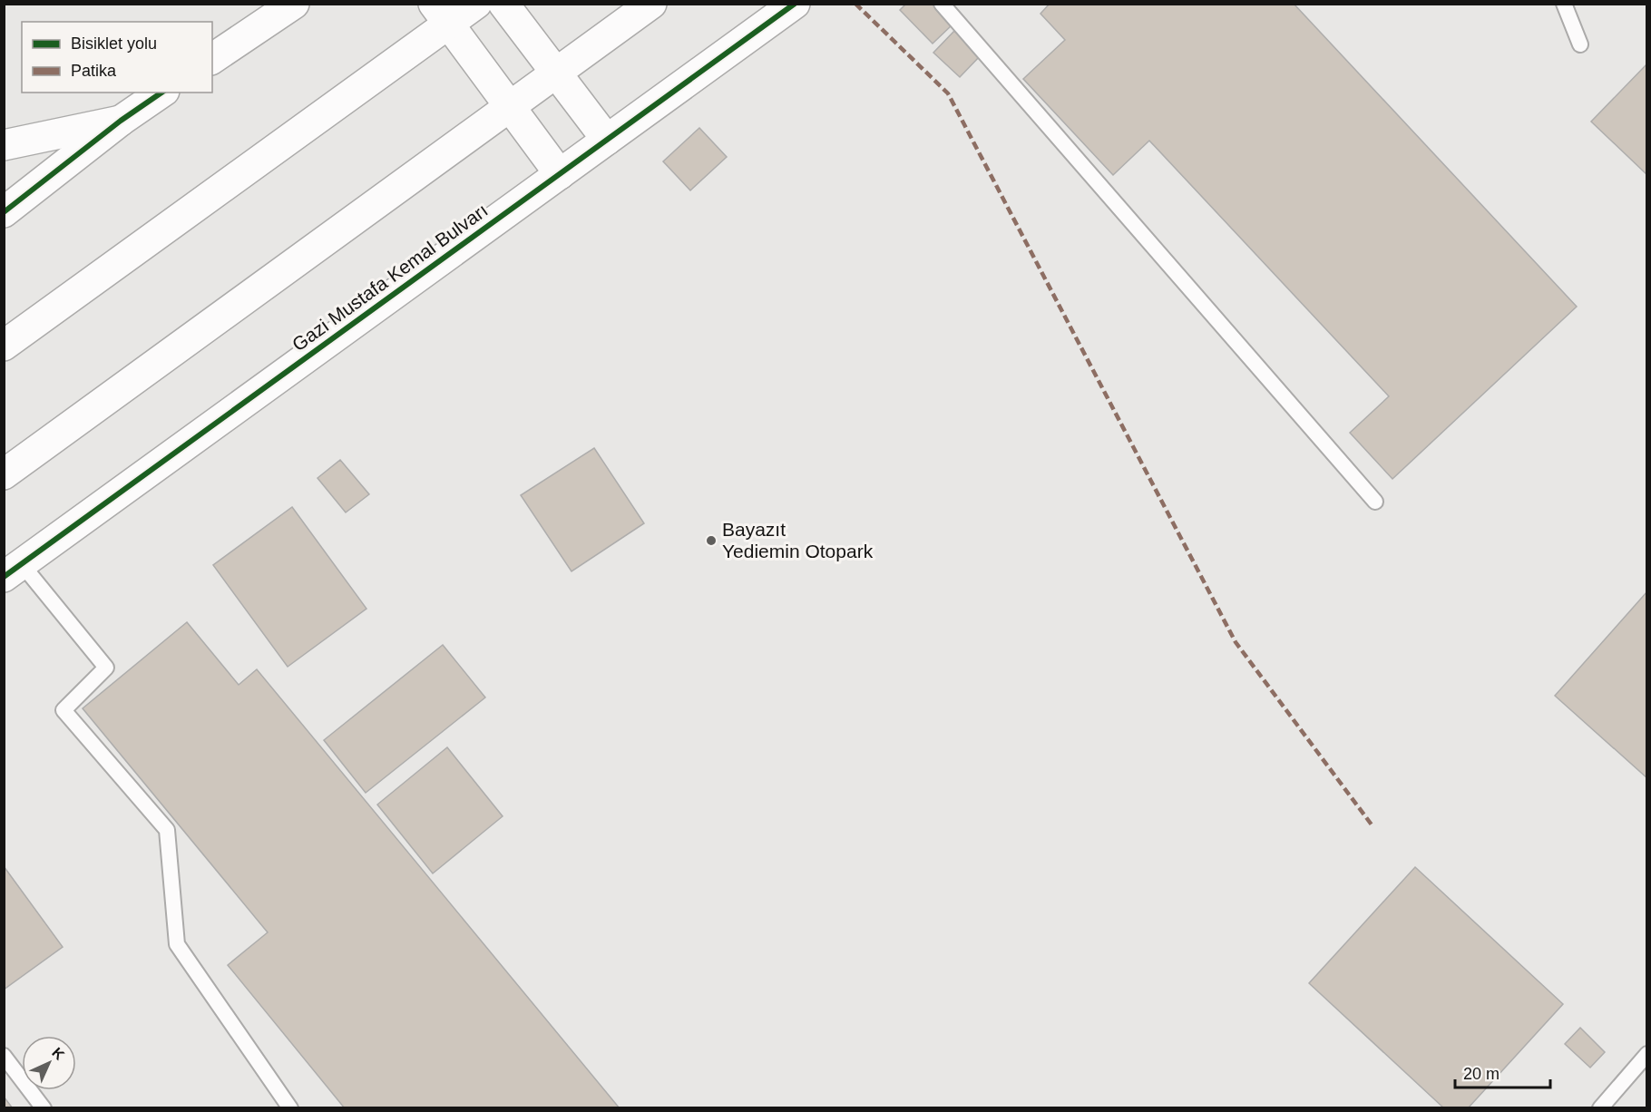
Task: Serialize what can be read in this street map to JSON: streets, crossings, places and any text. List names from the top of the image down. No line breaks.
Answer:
{"streets":{"main road":["Gazi Mustafa Kemal Bulvarı"]},"places":["Bayazıt Yediemin Otopark"],"legend":["Bisiklet yolu","Patika"],"scale_bar":"20 m","north":"top right"}
